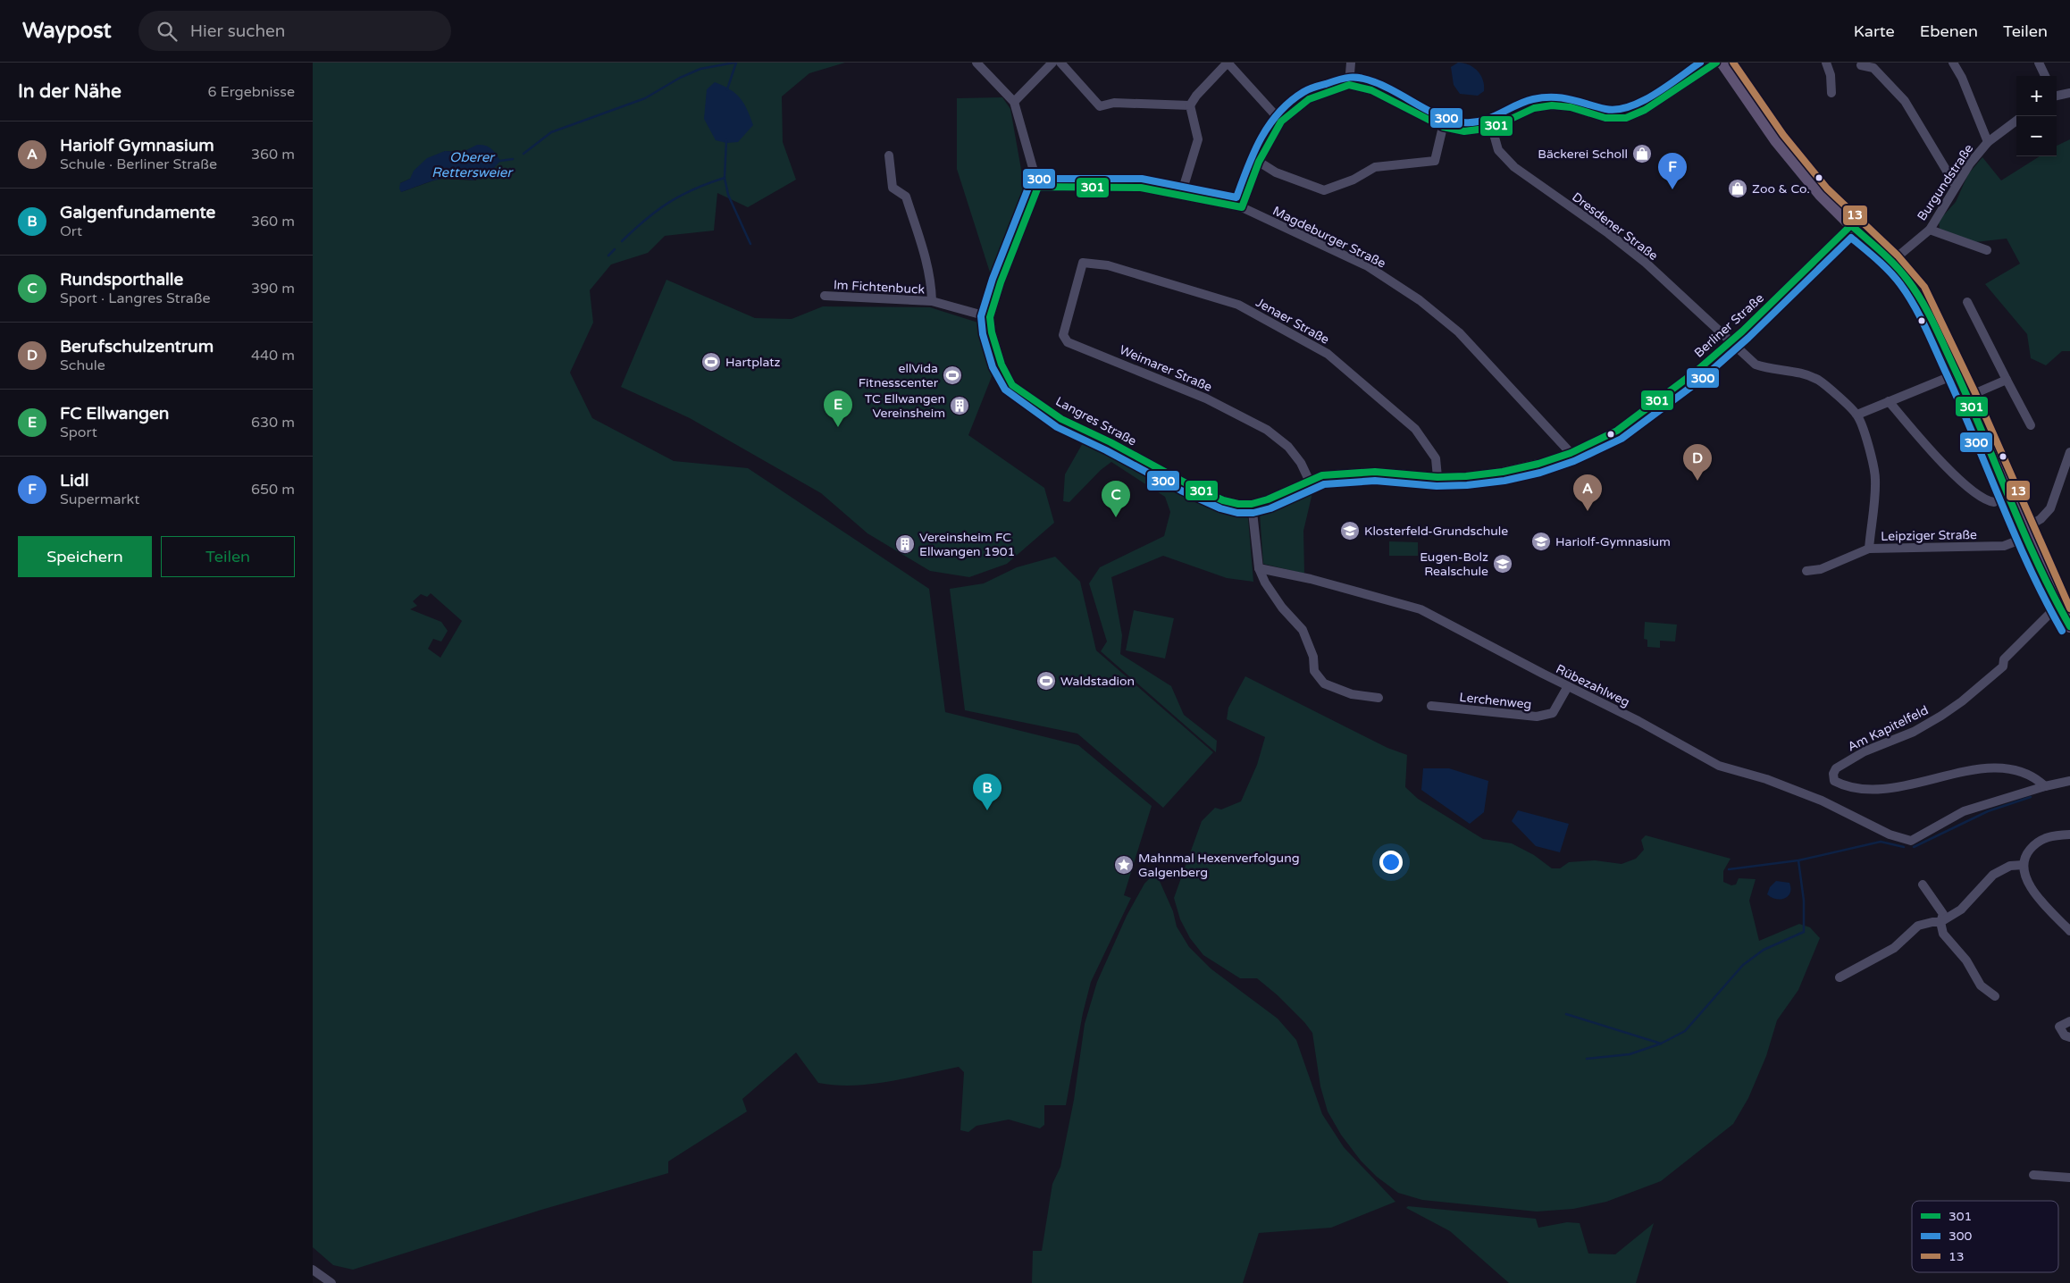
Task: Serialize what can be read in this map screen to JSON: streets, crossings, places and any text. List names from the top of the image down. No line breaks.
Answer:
{"streets":{"street":["Burgundstraße","Dresdener Straße","Magdeburger Straße","Im Fichtenbuck","Jenaer Straße","Berliner Straße","Weimarer Straße","Langres Straße","Leipziger Straße","Rübezahlweg","Lerchenweg","Am Kapitelfeld"]},"crossings":[["Dresdener Straße","Berliner Straße"],["Magdeburger Straße","Berliner Straße"],["Magdeburger Straße","Langres Straße"],["Im Fichtenbuck","Langres Straße"],["Jenaer Straße","Berliner Straße"],["Jenaer Straße","Weimarer Straße"],["Berliner Straße","Weimarer Straße"],["Berliner Straße","Langres Straße"],["Rübezahlweg","Lerchenweg"],["Rübezahlweg","Am Kapitelfeld"]],"water":["Oberer Rettersweier"],"places":{"shop":["Bäckerei Scholl","Zoo & Co."],"sports":["Hartplatz","ellVida Fitnesscenter","Waldstadion"],"building":["TC Ellwangen Vereinsheim","Vereinsheim FC Ellwangen 1901"],"school or university":["Klosterfeld-Grundschule","Hariolf-Gymnasium","Eugen-Bolz Realschule"],"place":["Mahnmal Hexenverfolgung Galgenberg"]},"lines":["transit line 301","transit line 300","transit line 13"],"legend":["301","300","13"],"page":{"header":"Waypost","search":"Hier suchen","nav":["Karte","Ebenen","Teilen"],"heading":["In der Nähe","6 Ergebnisse"],"map_buttons":["+","−"],"list":[{"mark":"A","name":"Hariolf Gymnasium","note":"Schule · Berliner Straße","value":"360 m"},{"mark":"B","name":"Galgenfundamente","note":"Ort","value":"360 m"},{"mark":"C","name":"Rundsporthalle","note":"Sport · Langres Straße","value":"390 m"},{"mark":"D","name":"Berufschulzentrum","note":"Schule","value":"440 m"},{"mark":"E","name":"FC Ellwangen","note":"Sport","value":"630 m"},{"mark":"F","name":"Lidl","note":"Supermarkt","value":"650 m"}],"pins":["F","E","D","A","C","B"],"buttons":["Speichern","Teilen"]}}
